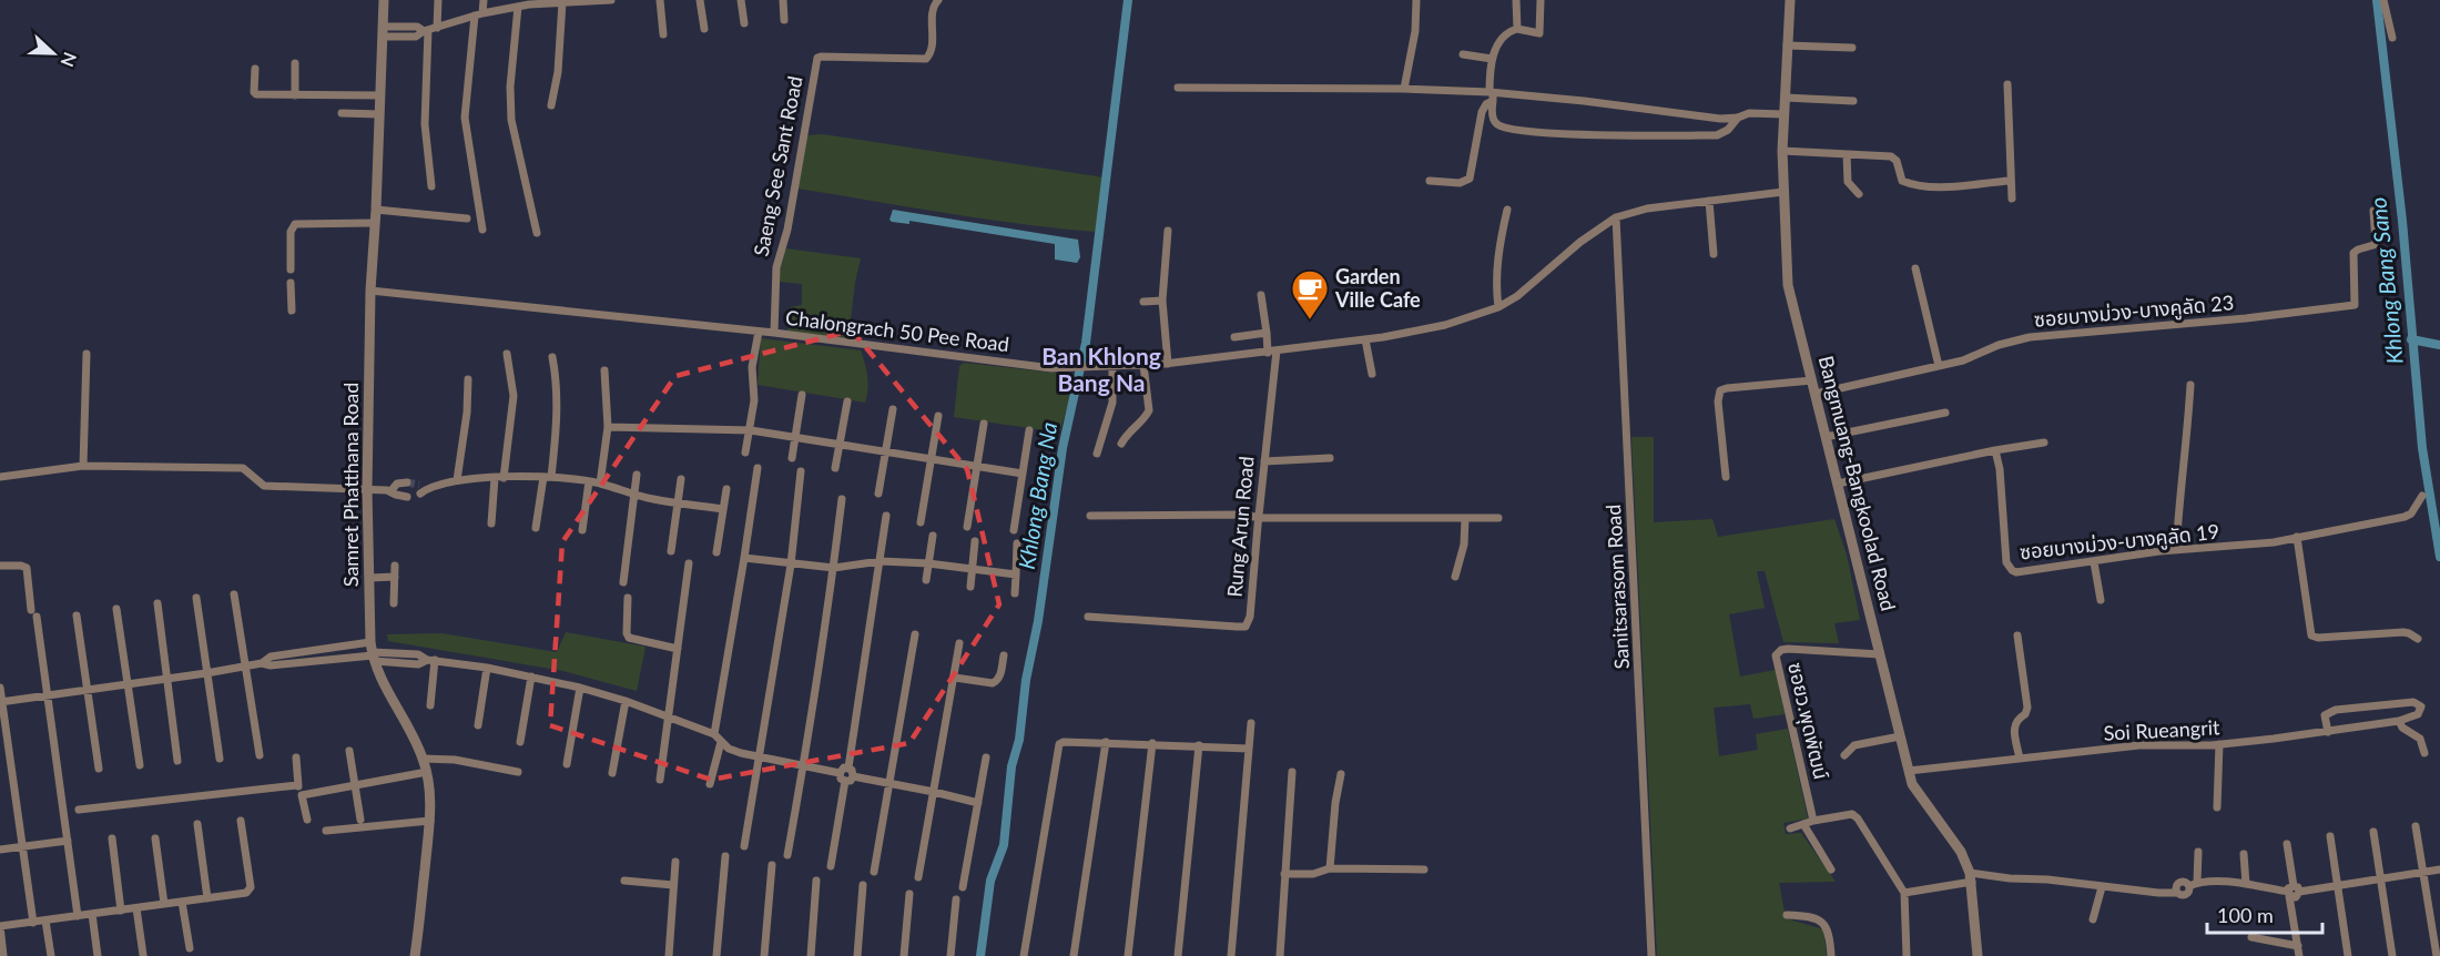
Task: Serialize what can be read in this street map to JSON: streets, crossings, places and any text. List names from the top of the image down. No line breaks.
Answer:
{"streets":{"street":["Saeng See Sant Road","ซอยบางม่วง-บางคูลัด 23","Chalongrach 50 Pee Road","Bangmuang-Bangkoolad Road","Samret Phatthana Road","Rung Arun Road","ซอยบางม่วง-บางคูลัด 19","Sanitsarasom Road","ซอยว.พุดพัฒน์","Soi Rueangrit"]},"crossings":[["Saeng See Sant Road","Chalongrach 50 Pee Road"],["ซอยบางม่วง-บางคูลัด 23","Bangmuang-Bangkoolad Road"],["Chalongrach 50 Pee Road","Bangmuang-Bangkoolad Road"],["Chalongrach 50 Pee Road","Samret Phatthana Road"],["Chalongrach 50 Pee Road","Rung Arun Road"],["Chalongrach 50 Pee Road","Sanitsarasom Road"],["Bangmuang-Bangkoolad Road","ซอยว.พุดพัฒน์"],["Bangmuang-Bangkoolad Road","Soi Rueangrit"]],"districts":["Ban Khlong Bang Na"],"water":["Khlong Bang Sano","Khlong Bang Na"],"places":{"cafe":["Garden Ville Cafe"]},"scale_bar":"100 m","north":"right"}
